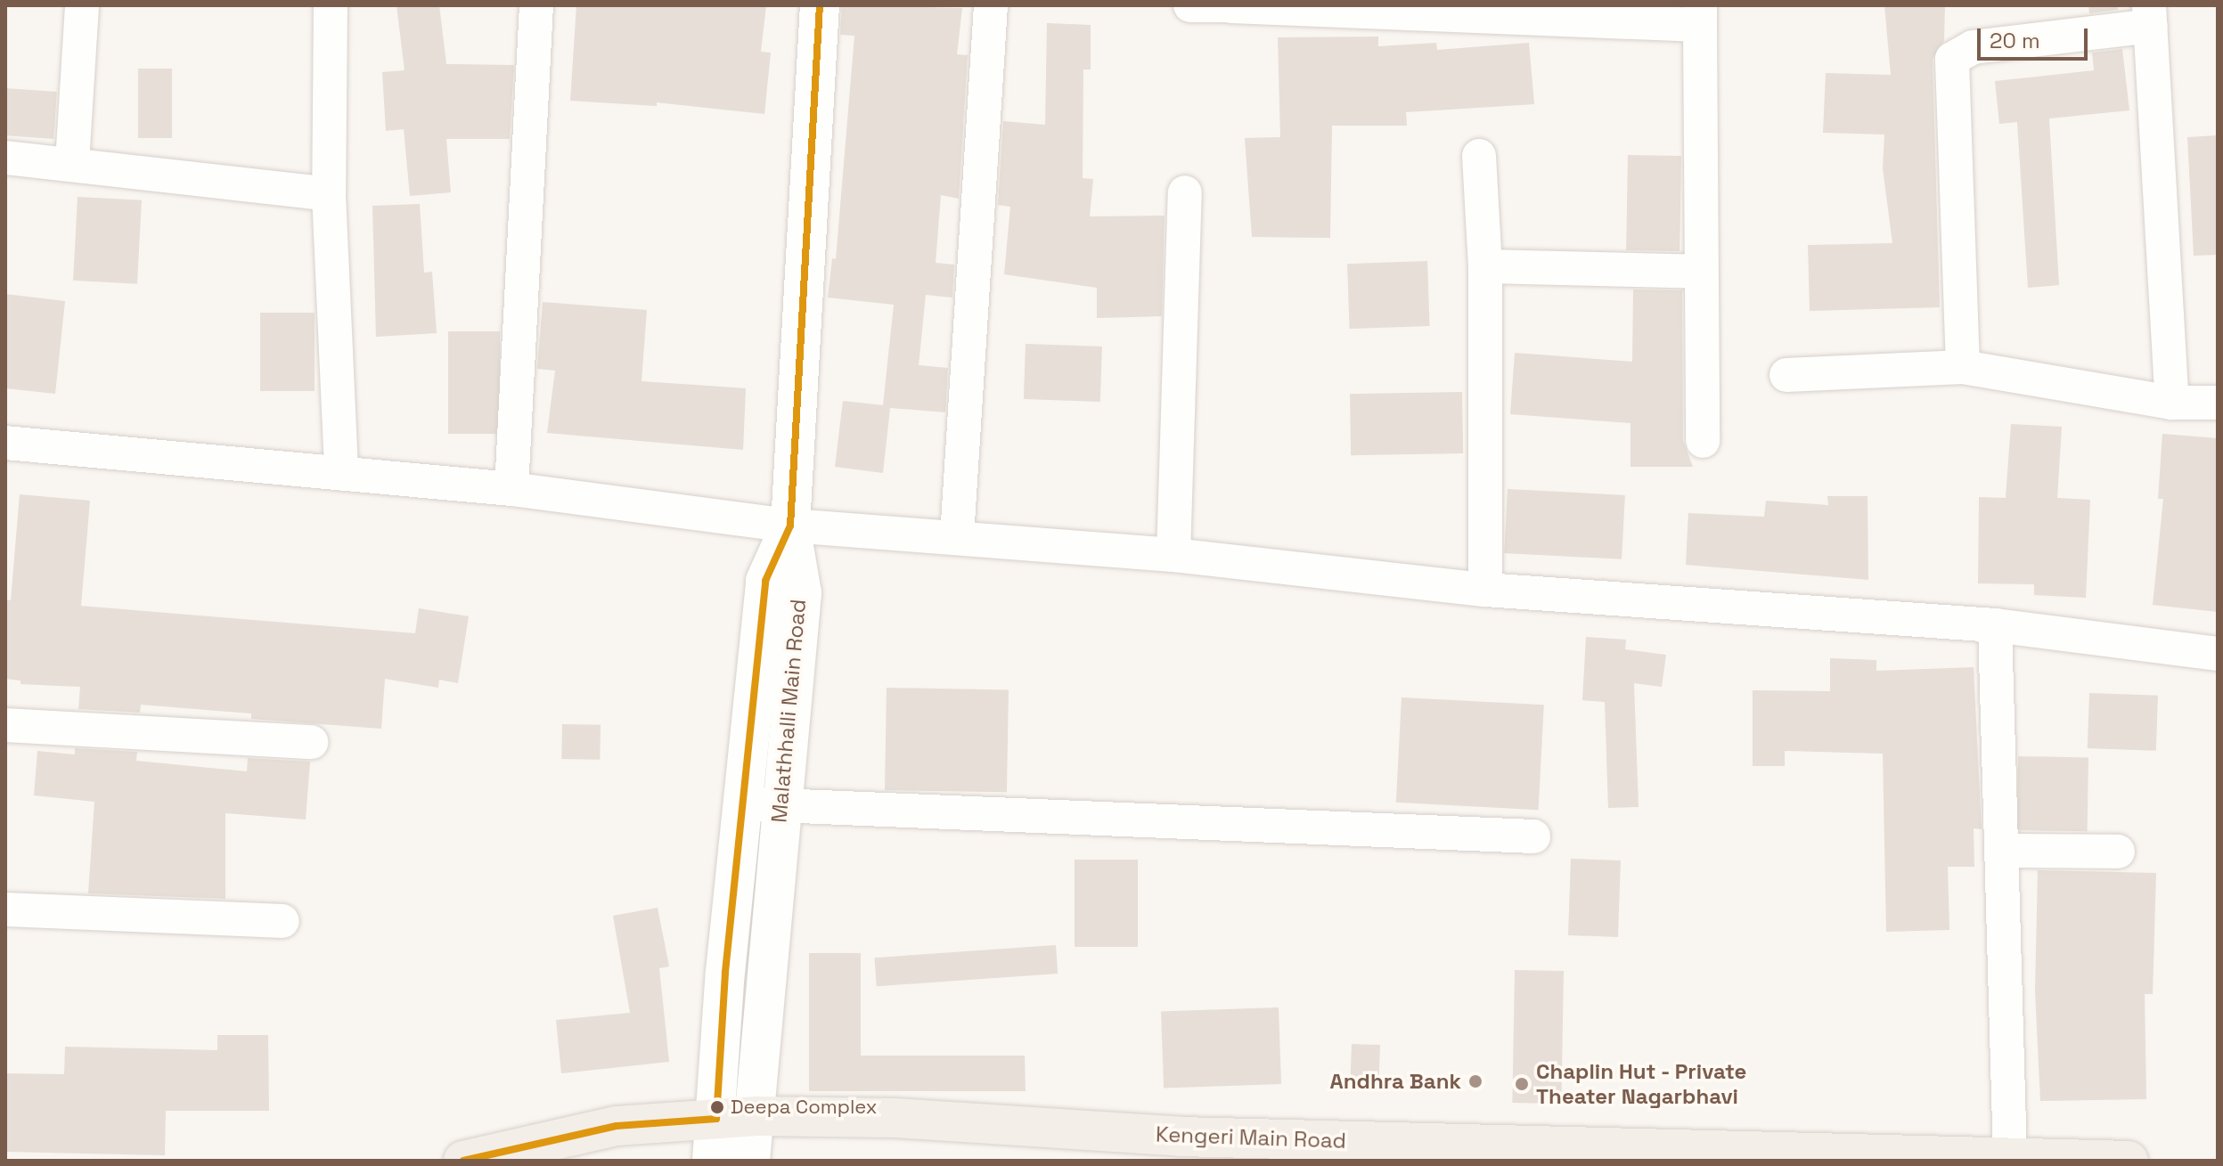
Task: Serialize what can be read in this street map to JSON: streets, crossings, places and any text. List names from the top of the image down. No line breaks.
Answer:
{"streets":{"main road":["Malathhalli Main Road","Kengeri Main Road"]},"crossings":[["Malathhalli Main Road","Kengeri Main Road"]],"places":["Andhra Bank","Chaplin Hut - Private Theater Nagarbhavi","Deepa Complex"],"scale_bar":"20 m"}
